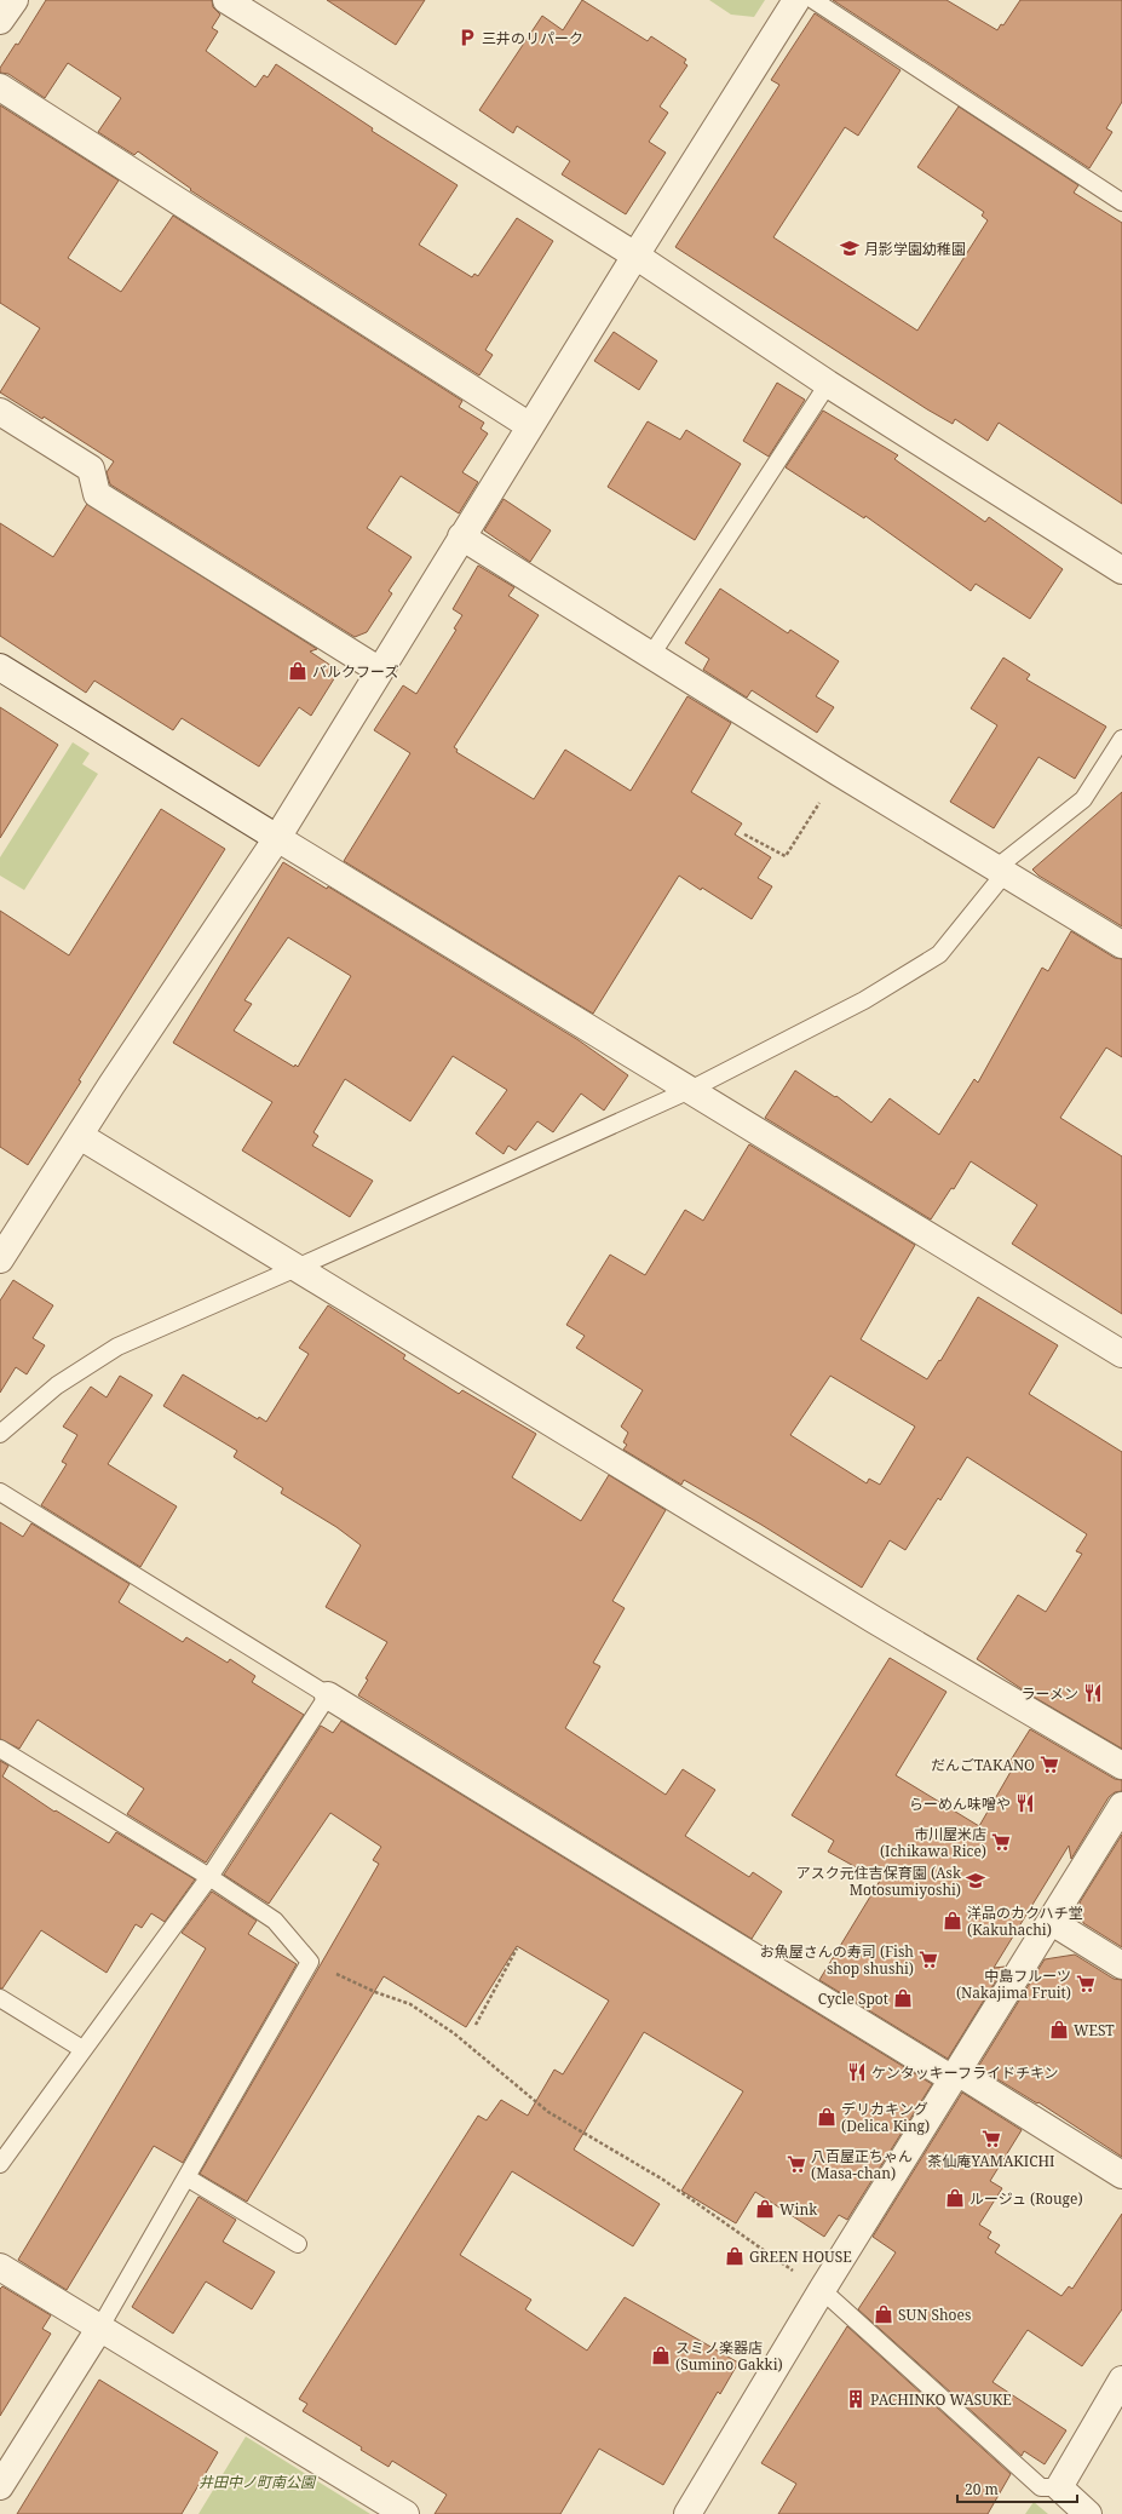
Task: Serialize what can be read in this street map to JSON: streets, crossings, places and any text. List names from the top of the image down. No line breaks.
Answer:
{"parks":["井田中ノ町南公園"],"places":{"parking":["三井のリパーク"],"school or university":["月影学園幼稚園","アスク元住吉保育園 (Ask Motosumiyoshi)"],"shop":["バルクフーズ","洋品のカクハチ堂 (Kakuhachi)","Cycle Spot","WEST","デリカキング (Delica King)","ルージュ (Rouge)","Wink","GREEN HOUSE","SUN Shoes","スミノ楽器店 (Sumino Gakki)"],"restaurant":["ラーメン","らーめん味噌や","ケンタッキーフライドチキン"],"supermarket":["だんごTAKANO","市川屋米店 (Ichikawa Rice)","お魚屋さんの寿司 (Fish shop shushi)","中島フルーツ (Nakajima Fruit)","茶仙庵YAMAKICHI","八百屋正ちゃん (Masa-chan)"],"building":["PACHINKO WASUKE"]},"scale_bar":"20 m"}
